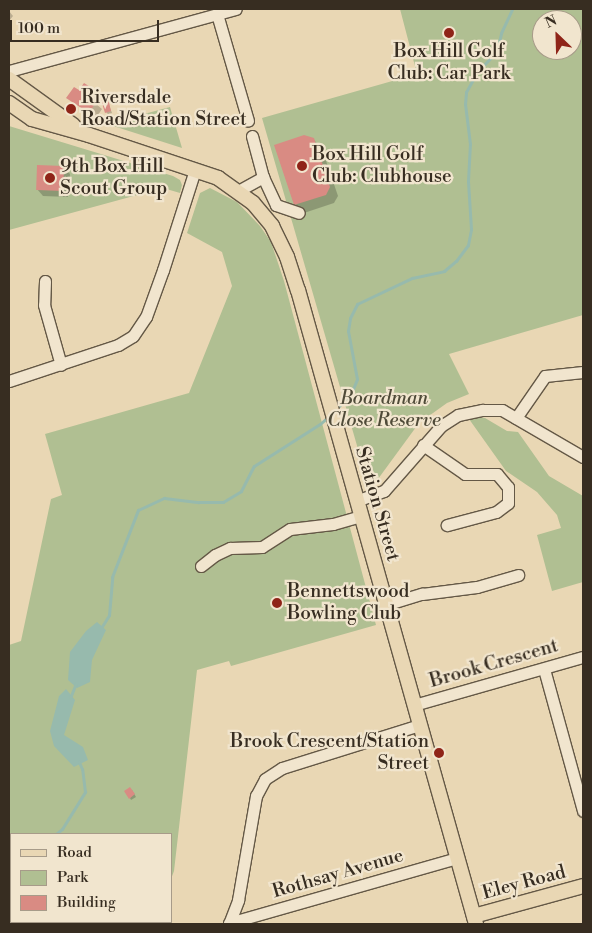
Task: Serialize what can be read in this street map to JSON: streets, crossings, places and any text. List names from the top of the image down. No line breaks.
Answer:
{"streets":{"main road":["Station Street","Eley Road"],"street":["Brook Crescent","Rothsay Avenue"]},"crossings":[["Station Street","Brook Crescent"],["Station Street","Rothsay Avenue"],["Station Street","Eley Road"]],"parks":["Boardman Close Reserve"],"places":["Box Hill Golf Club: Car Park","Riversdale Road/Station Street","Box Hill Golf Club: Clubhouse","9th Box Hill Scout Group","Bennettswood Bowling Club","Brook Crescent/Station Street"],"legend":["Road","Park","Building"],"scale_bar":"100 m","north":"top left"}
